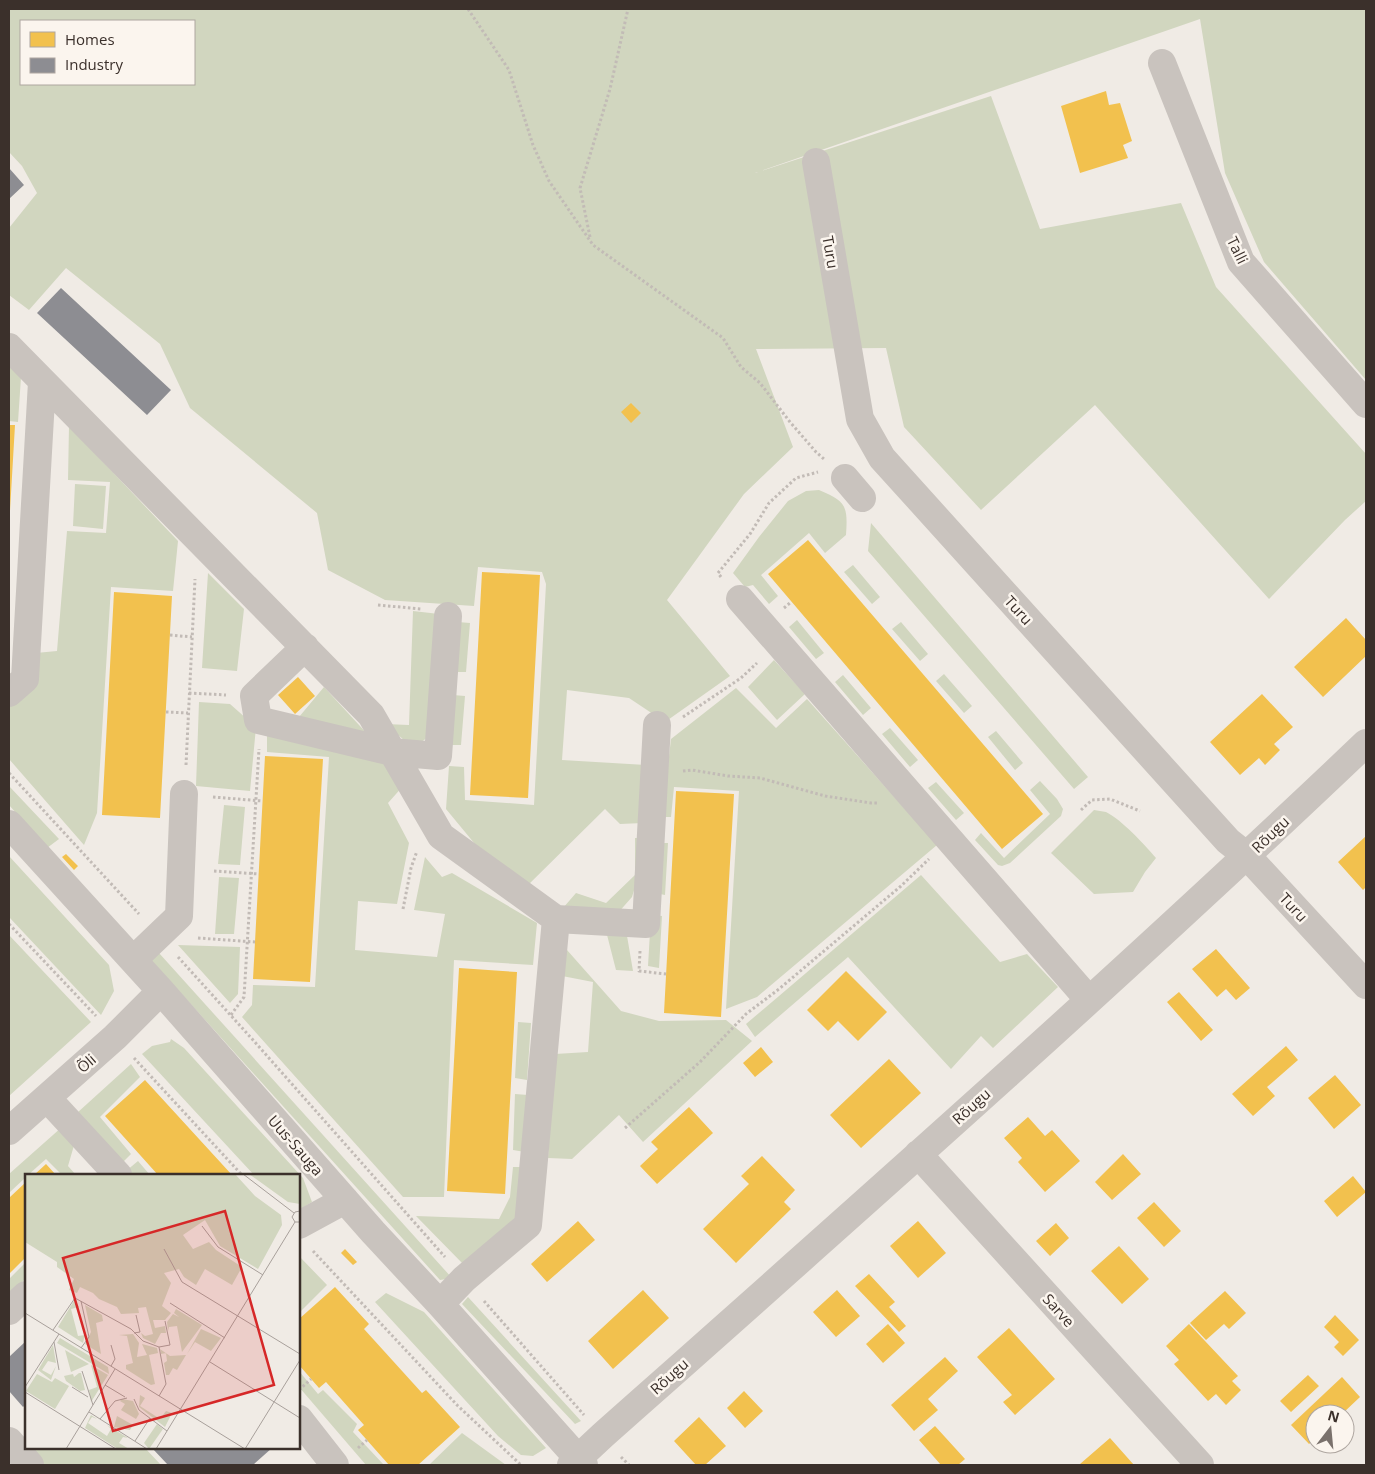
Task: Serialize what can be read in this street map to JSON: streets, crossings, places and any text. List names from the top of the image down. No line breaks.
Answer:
{"streets":{"street":["Talli","Turu","Rõugu","Õli","Uus-Sauga","Sarve"]},"crossings":[["Turu","Rõugu"],["Rõugu","Uus-Sauga"],["Rõugu","Sarve"],["Õli","Uus-Sauga"]],"legend":["Homes","Industry"],"north":"top"}
